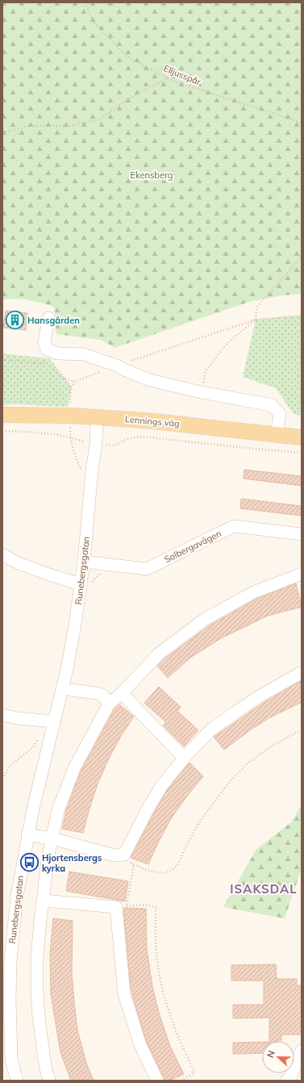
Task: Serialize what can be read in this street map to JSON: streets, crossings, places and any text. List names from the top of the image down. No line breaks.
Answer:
{"streets":{"main road":["Lennings väg"],"street":["Solbergavägen","Runebergsgatan"],"path":["Elljusspår"]},"crossings":[["Lennings väg","Runebergsgatan"],["Solbergavägen","Runebergsgatan"]],"districts":["ISAKSDAL"],"parks":["Ekensberg"],"places":{"building":["Hansgården"],"bus stop":["Hjortensbergs kyrka"]},"north":"left"}
